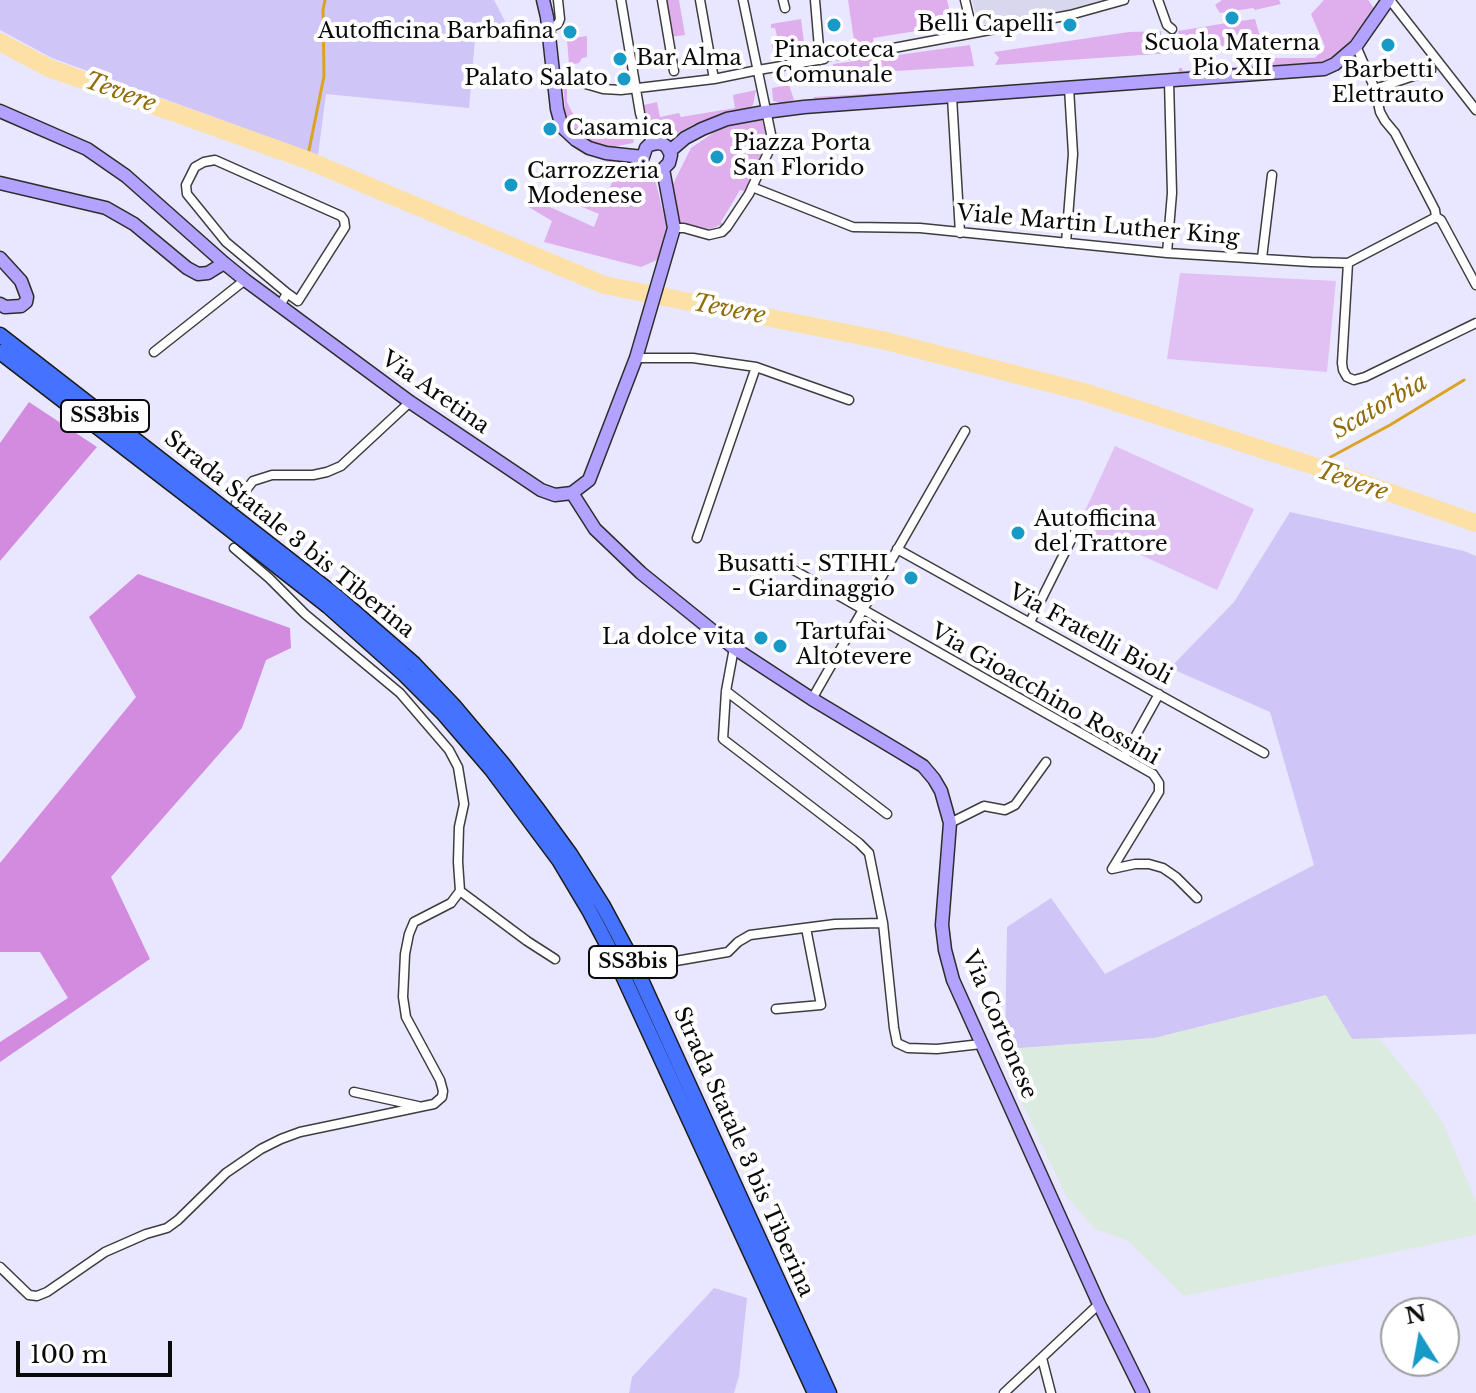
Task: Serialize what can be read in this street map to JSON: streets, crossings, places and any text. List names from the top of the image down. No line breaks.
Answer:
{"streets":{"highway":["SS3bis","Strada Statale 3 bis Tiberina"],"main road":["Via Aretina","Via Cortonese"],"street":["Viale Martin Luther King","Via Fratelli Bioli","Via Gioacchino Rossini"]},"crossings":[["Via Aretina","Via Cortonese"]],"water":["Tevere","Scatorbia"],"places":["Scuola Materna Pio XII","Pinacoteca Comunale","Belli Capelli","Autofficina Barbafina","Barbetti Elettrauto","Bar Alma","Palato Salato","Casamica","Piazza Porta San Florido","Carrozzeria Modenese","Autofficina del Trattore","Busatti - STIHL - Giardinaggio","La dolce vita","Tartufai Altotevere"],"scale_bar":"100 m","north":"top"}
